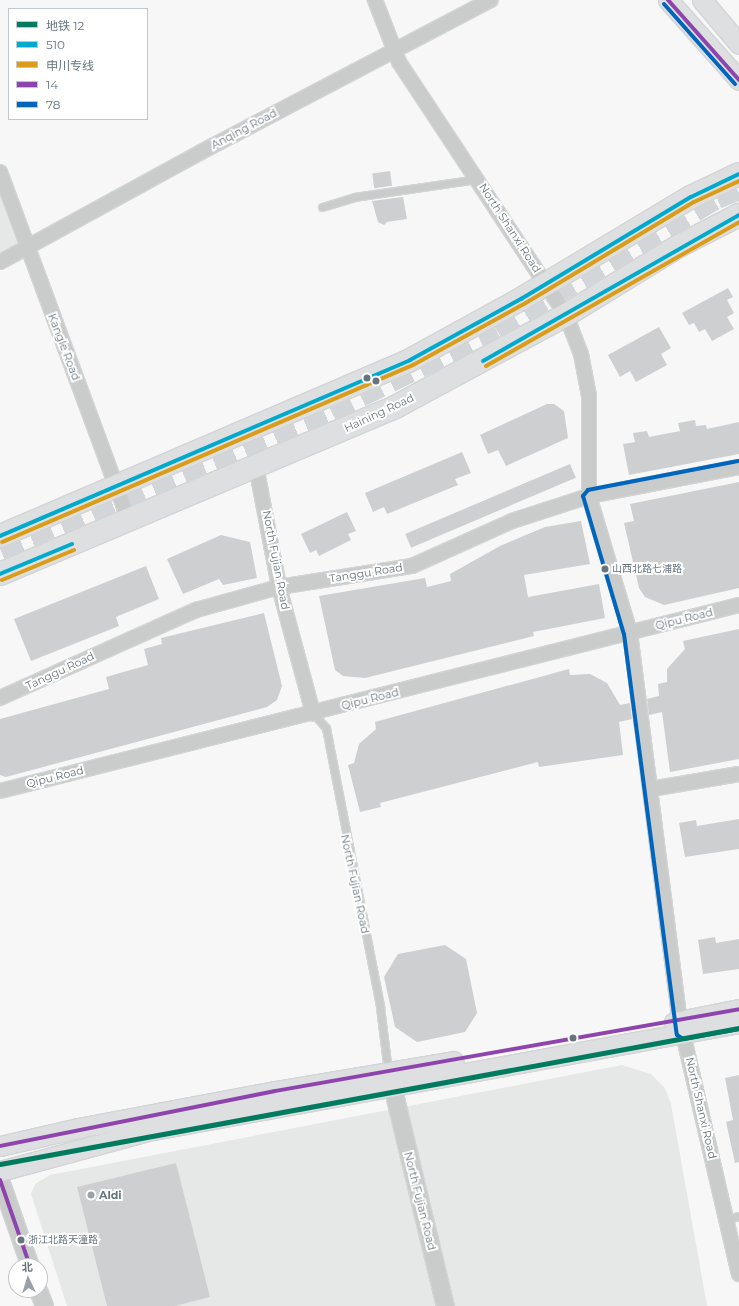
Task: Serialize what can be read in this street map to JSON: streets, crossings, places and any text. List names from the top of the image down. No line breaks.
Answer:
{"streets":{"main road":["Haining Road"],"street":["Anqing Road","North Shanxi Road","Kangle Road","North Fujian Road","Tanggu Road","Qipu Road"]},"crossings":[["Anqing Road","North Shanxi Road"],["Anqing Road","Kangle Road"],["North Shanxi Road","Haining Road"],["North Shanxi Road","Tanggu Road"],["North Shanxi Road","Qipu Road"],["Kangle Road","Haining Road"],["Haining Road","North Fujian Road"],["North Fujian Road","Tanggu Road"],["North Fujian Road","Qipu Road"]],"places":["山西北路七浦路","Aldi","浙江北路天潼路"],"lines":["transit line 14","transit line 78","transit line 510","transit line 申川专线","metro line 12"],"legend":["地铁 12","510","申川专线","14","78"],"north":"top"}
